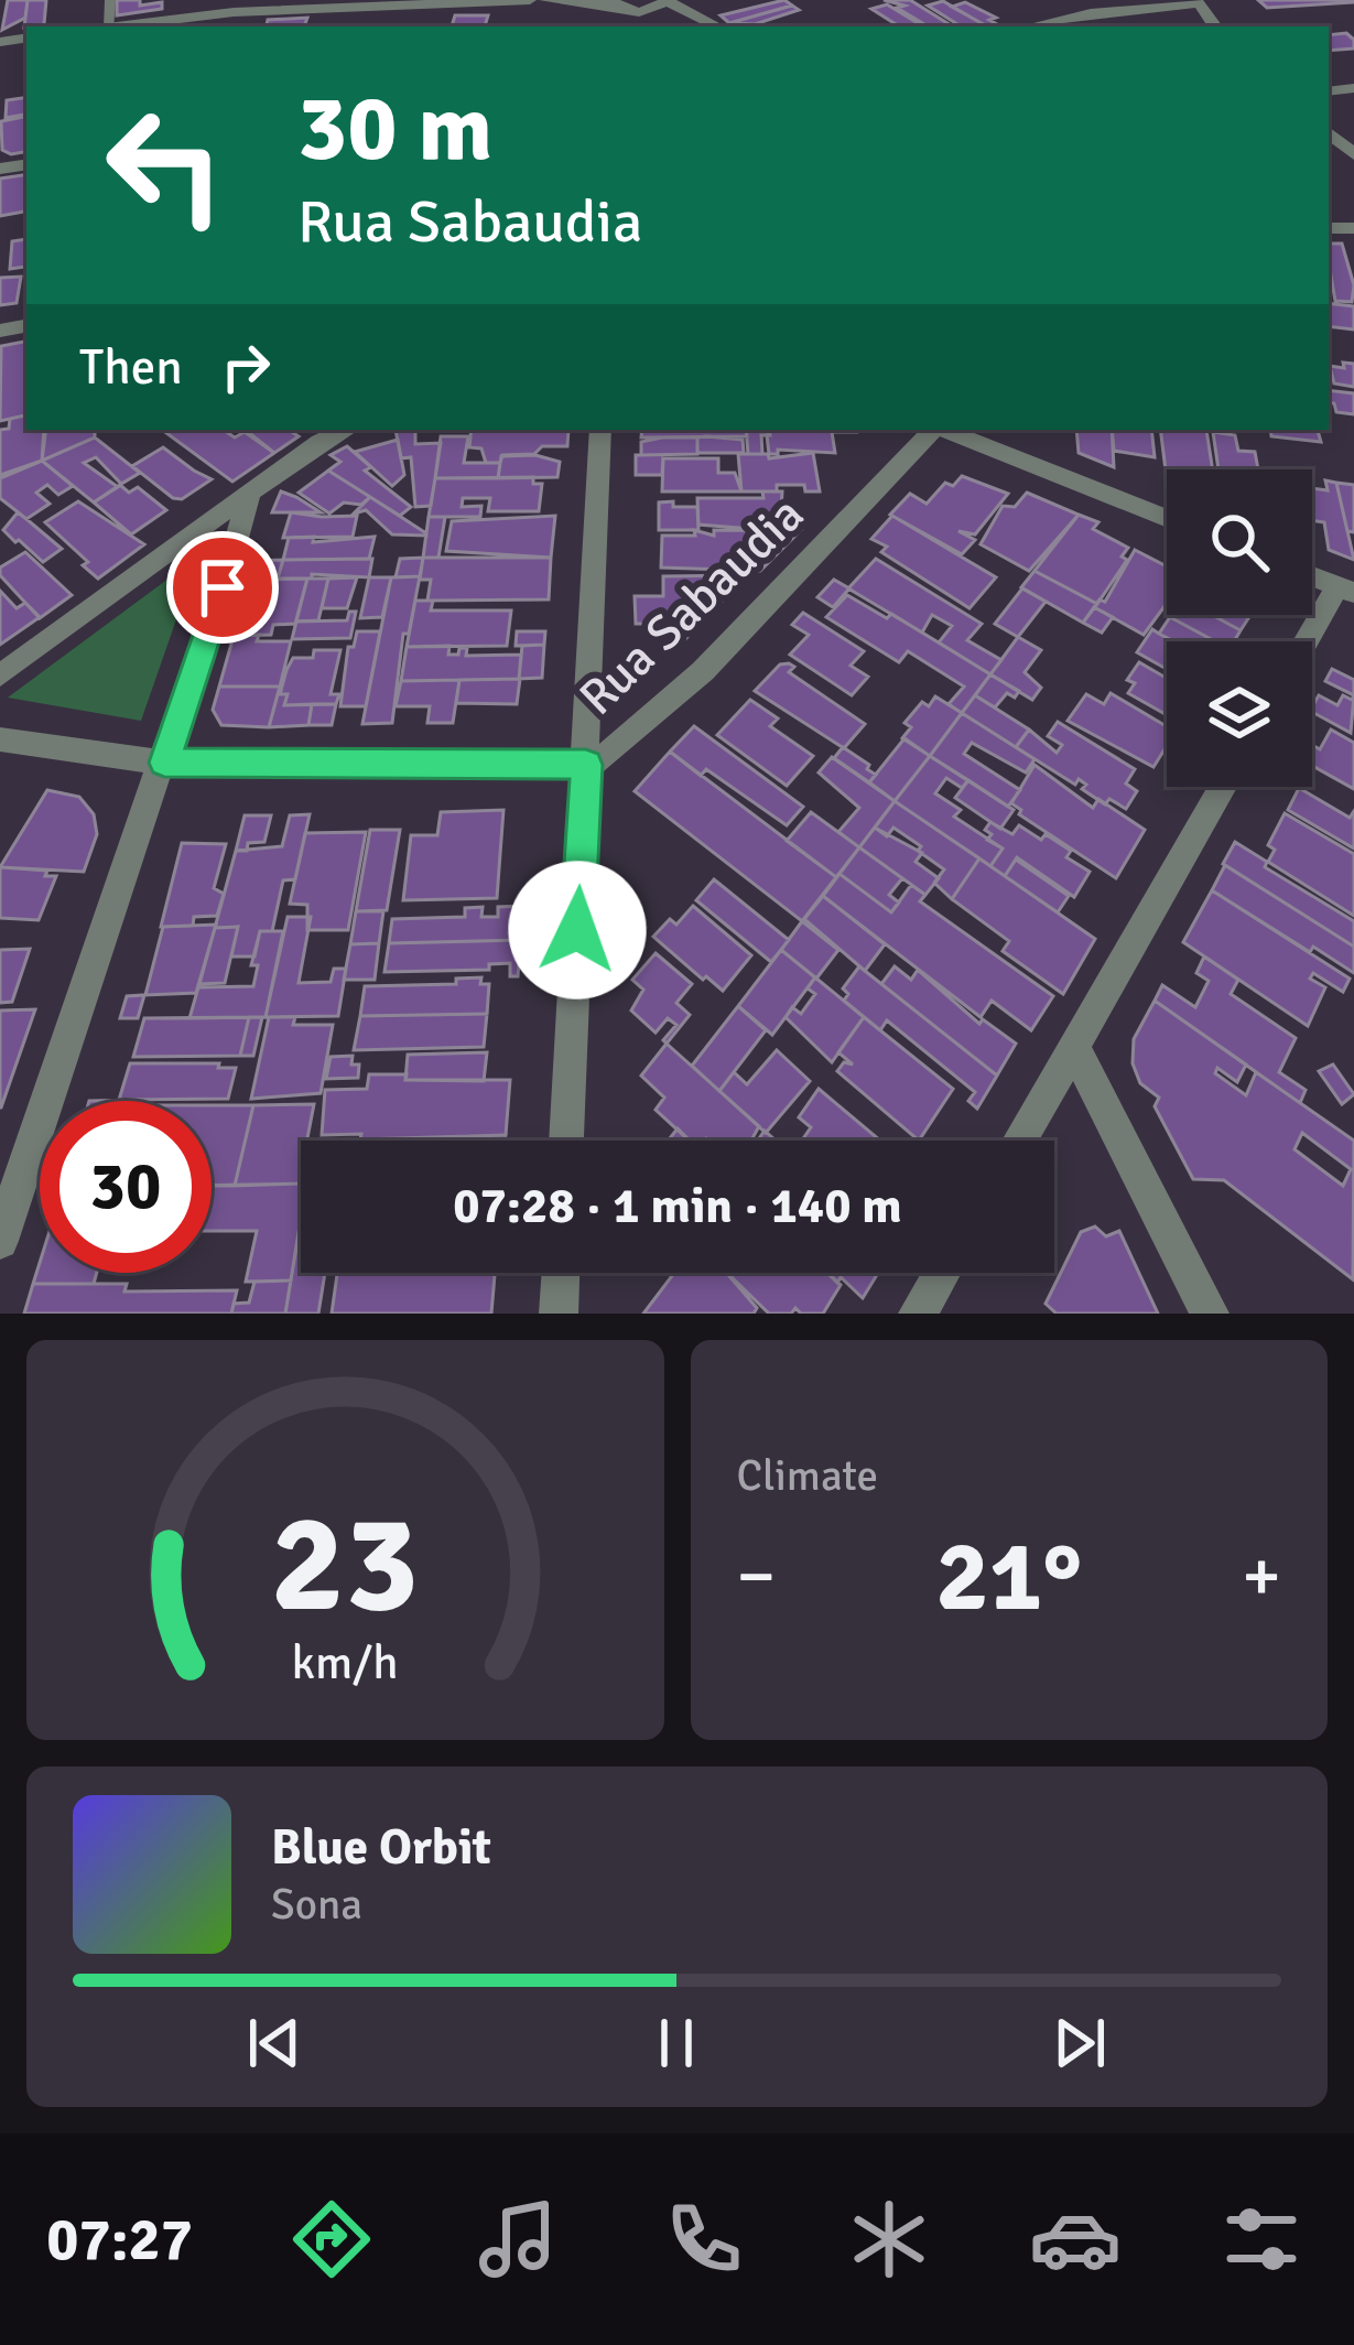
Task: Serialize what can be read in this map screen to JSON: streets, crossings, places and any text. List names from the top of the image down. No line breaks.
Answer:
{"streets":{"street":["Rua Sabaudia"]},"page":{"turn":["30 m","Rua Sabaudia"],"then":"Then","limit":"30","trip":"07:28 · 1 min · 140 m","tile":"Climate","heat":["−","21°","+"],"song":["Blue Orbit","Sona"],"tabs":"07:27","gauge":["23","km/h"]}}
